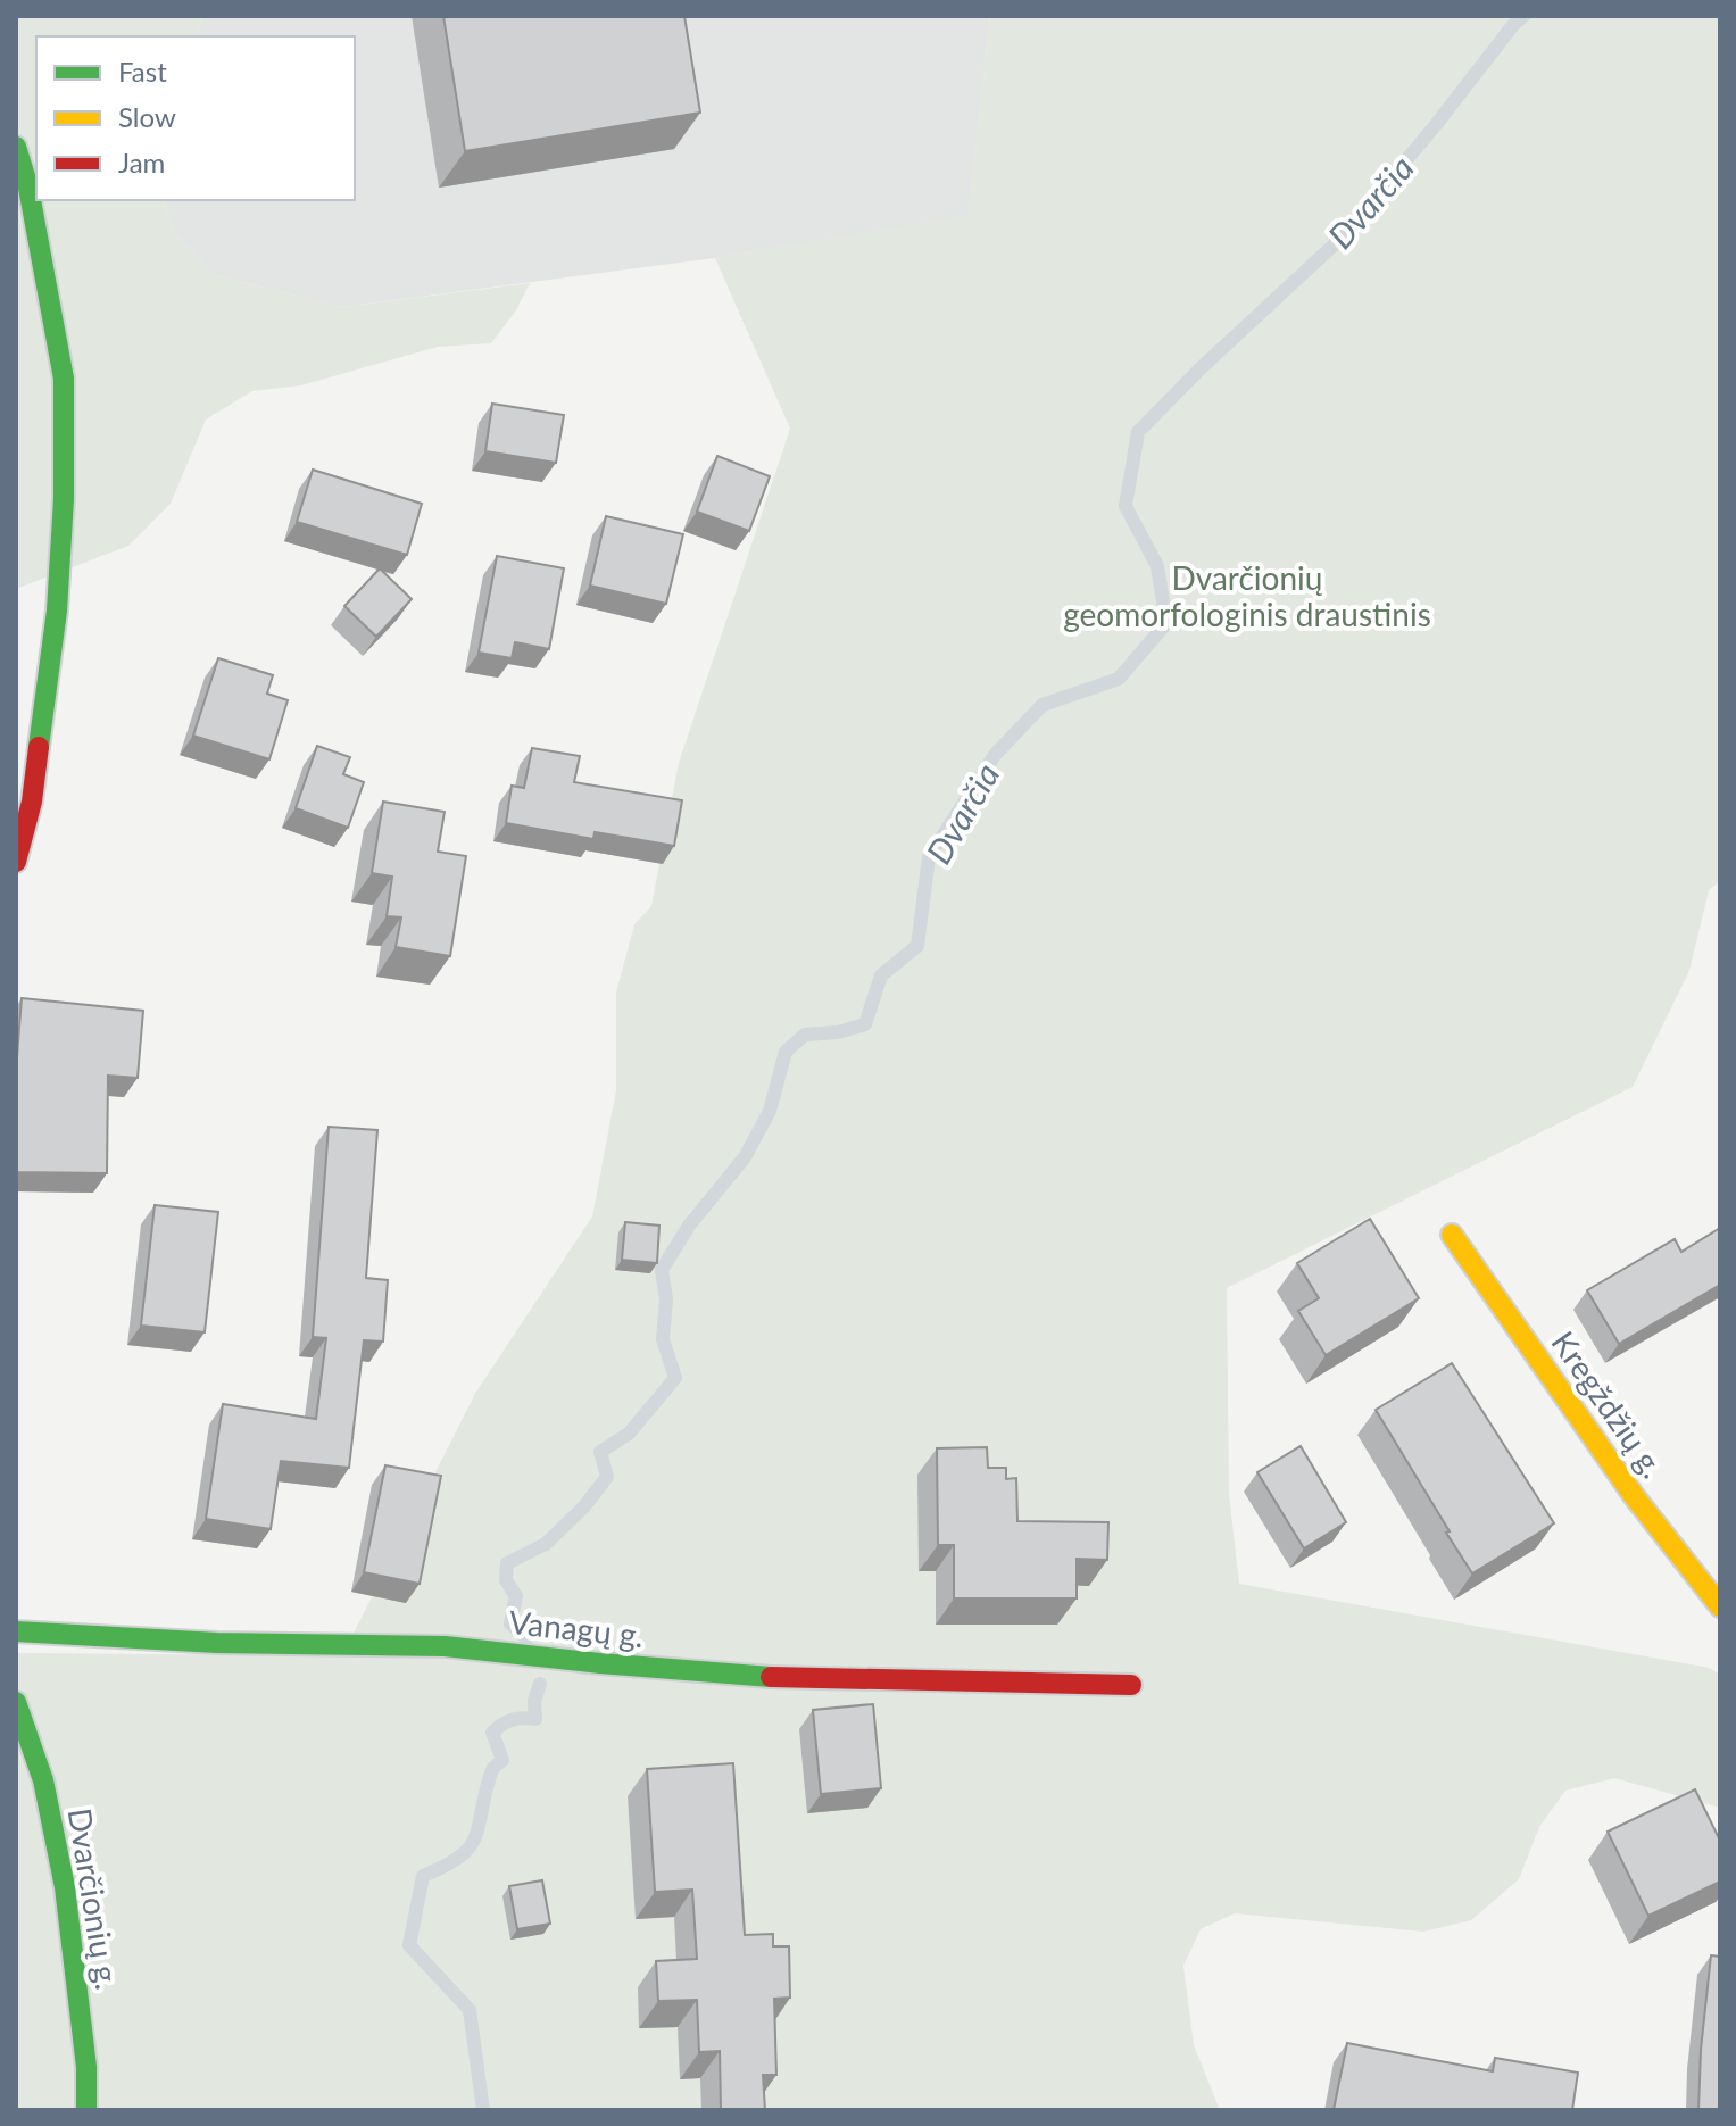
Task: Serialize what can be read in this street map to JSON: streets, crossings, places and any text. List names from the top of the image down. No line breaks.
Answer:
{"streets":{"street":["Kregždžių g.","Vanagų g.","Dvarčionių g."]},"water":["Dvarčia"],"parks":["Dvarčionių geomorfologinis draustinis"],"legend":["Fast","Slow","Jam"]}
